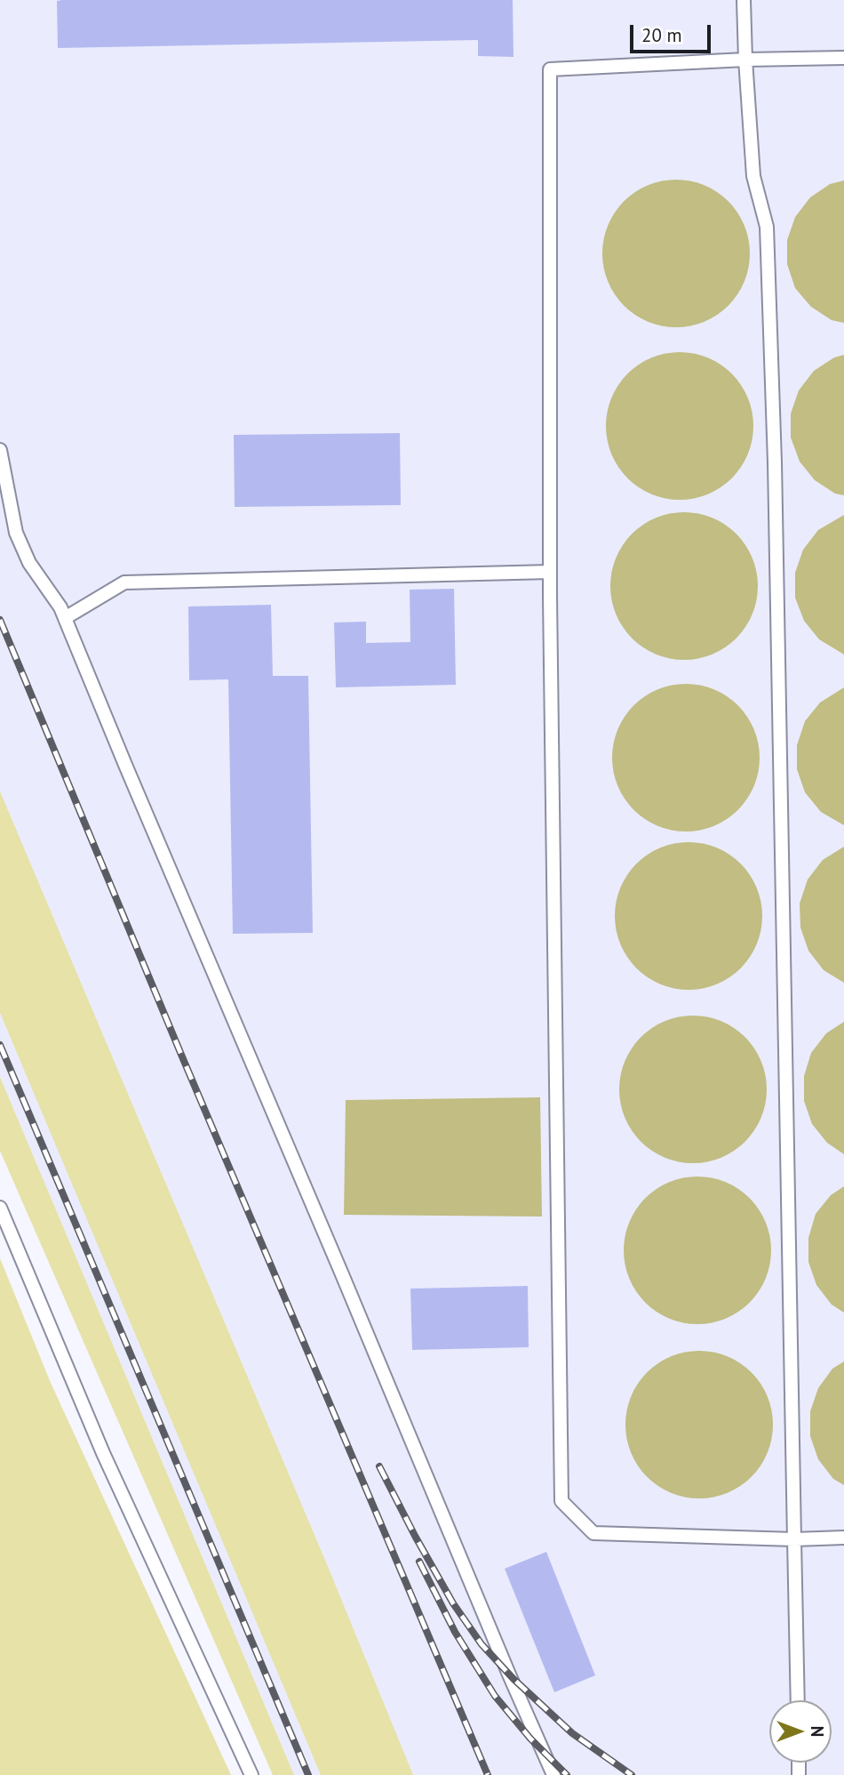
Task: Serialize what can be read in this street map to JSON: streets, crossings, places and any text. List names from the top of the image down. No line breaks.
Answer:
{"scale_bar":"20 m","north":"right"}
